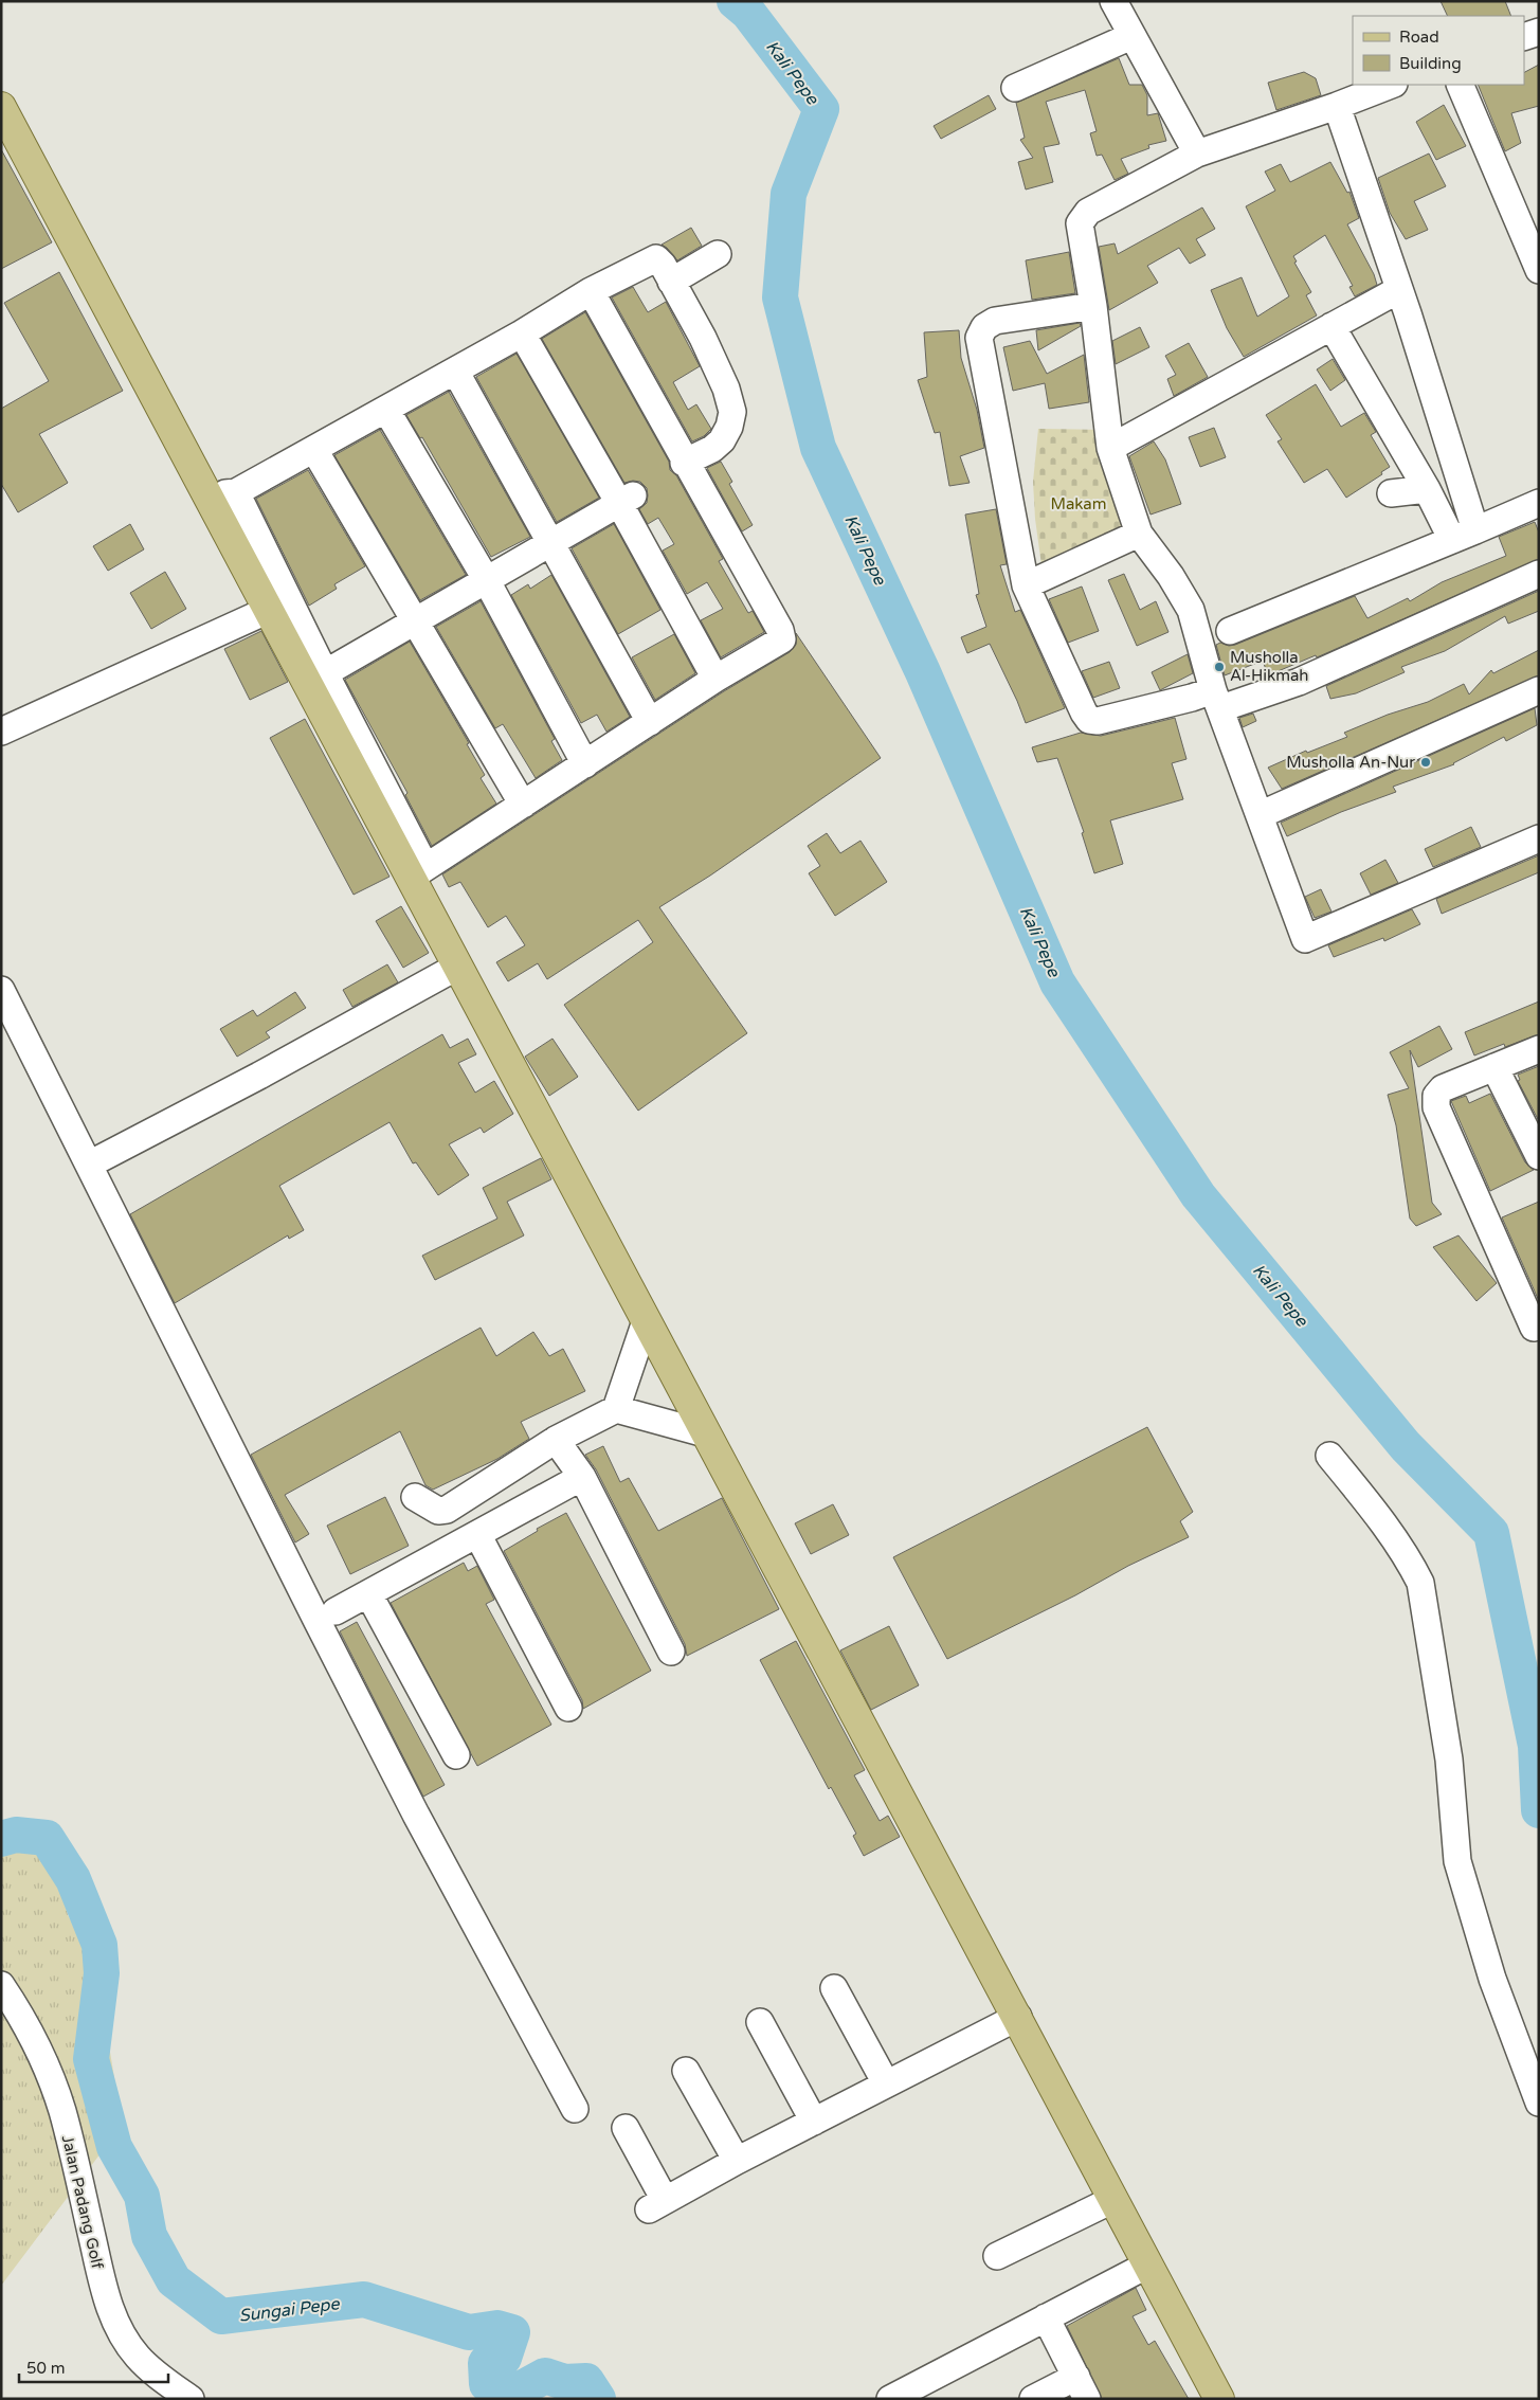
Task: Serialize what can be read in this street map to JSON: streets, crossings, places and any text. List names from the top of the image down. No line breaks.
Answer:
{"streets":{"street":["Jalan Padang Golf"]},"water":["Kali Pepe","Sungai Pepe"],"parks":["Makam"],"places":["Musholla Al-Hikmah","Musholla An-Nur"],"legend":["Road","Building"],"scale_bar":"50 m"}
